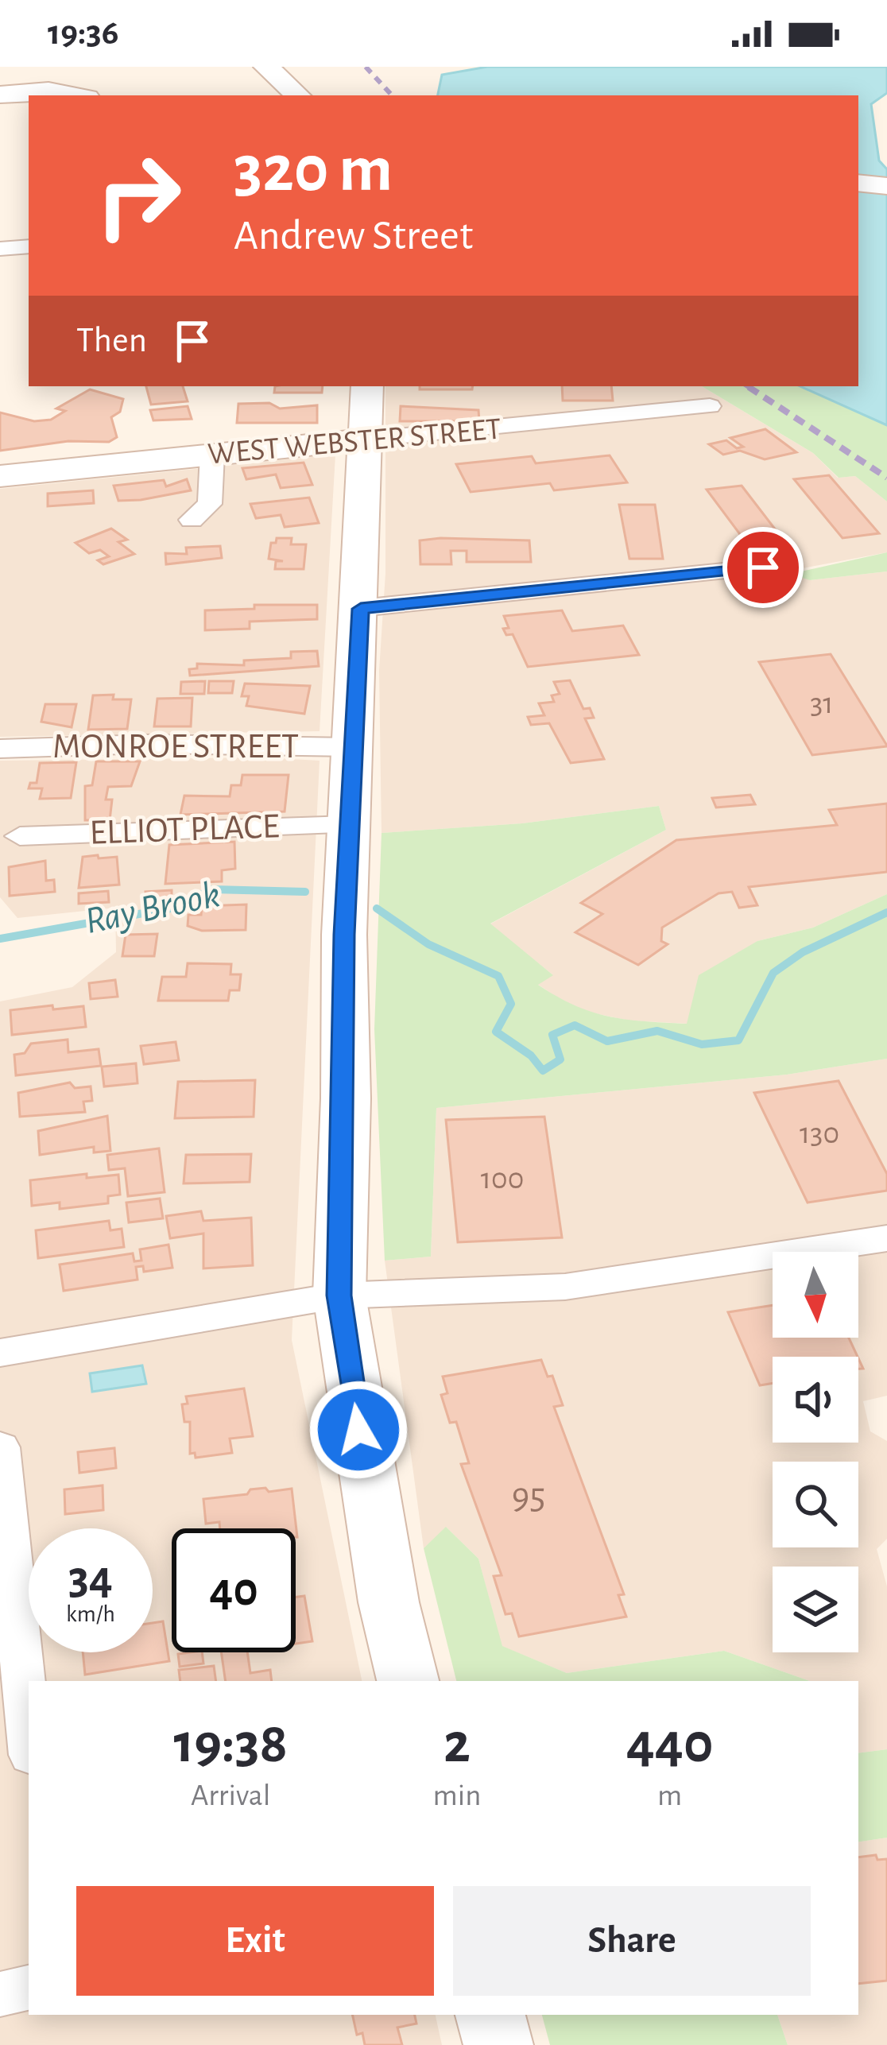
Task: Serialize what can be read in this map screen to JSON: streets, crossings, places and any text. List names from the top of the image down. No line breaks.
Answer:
{"streets":{"street":["WEST WEBSTER STREET","MONROE STREET","ELLIOT PLACE"]},"water":["Ray Brook"],"house_numbers":["31","130","100","95"],"north":"bottom","page":{"status":"19:36","turn":["320 m","Andrew Street"],"then":"Then","speed":"34 km/h","limit":"40","eta":["19:38","Arrival","2","min","440","m"],"buttons":["Exit","Share"]}}
